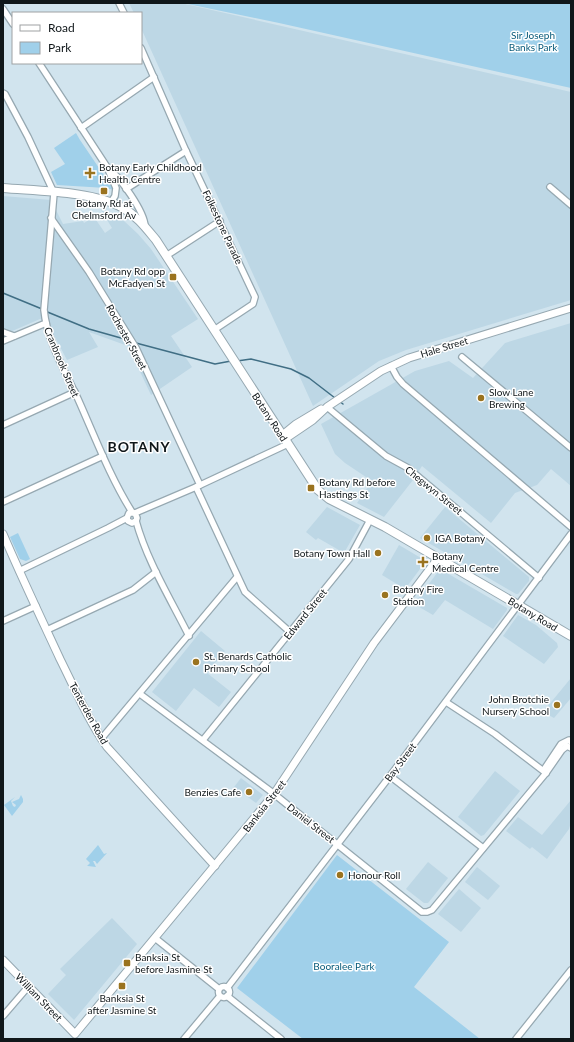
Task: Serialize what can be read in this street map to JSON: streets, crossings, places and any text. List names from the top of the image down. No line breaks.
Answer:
{"streets":{"main road":["Botany Road"],"street":["Folkestone Parade","Rochester Street","Hale Street","Cranbrook Street","Chegwyn Street","Edward Street","Tenterden Road","Bay Street","Banksia Street","Daniel Street","William Street"]},"crossings":[["Folkestone Parade","Botany Road"],["Rochester Street","Cranbrook Street"],["Rochester Street","Edward Street"],["Hale Street","Botany Road"],["Hale Street","Chegwyn Street"],["Cranbrook Street","Botany Road"],["Botany Road","Edward Street"],["Botany Road","Bay Street"],["Botany Road","Banksia Street"],["Chegwyn Street","Bay Street"],["Edward Street","Daniel Street"],["Tenterden Road","Banksia Street"],["Bay Street","Daniel Street"],["Banksia Street","Daniel Street"],["Banksia Street","William Street"]],"districts":["BOTANY"],"parks":["Sir Joseph Banks Park","Booralee Park"],"places":{"health":["Botany Early Childhood Health Centre","Botany Medical Centre"],"transit":["Botany Rd at Chelmsford Av","Botany Rd opp McFadyen St","Botany Rd before Hastings St","Banksia St before Jasmine St","Banksia St after Jasmine St"],"other":["Slow Lane Brewing","IGA Botany","Botany Town Hall","Botany Fire Station","St. Benards Catholic Primary School","John Brotchie Nursery School","Benzies Cafe","Honour Roll"]},"legend":["Road","Park"]}
